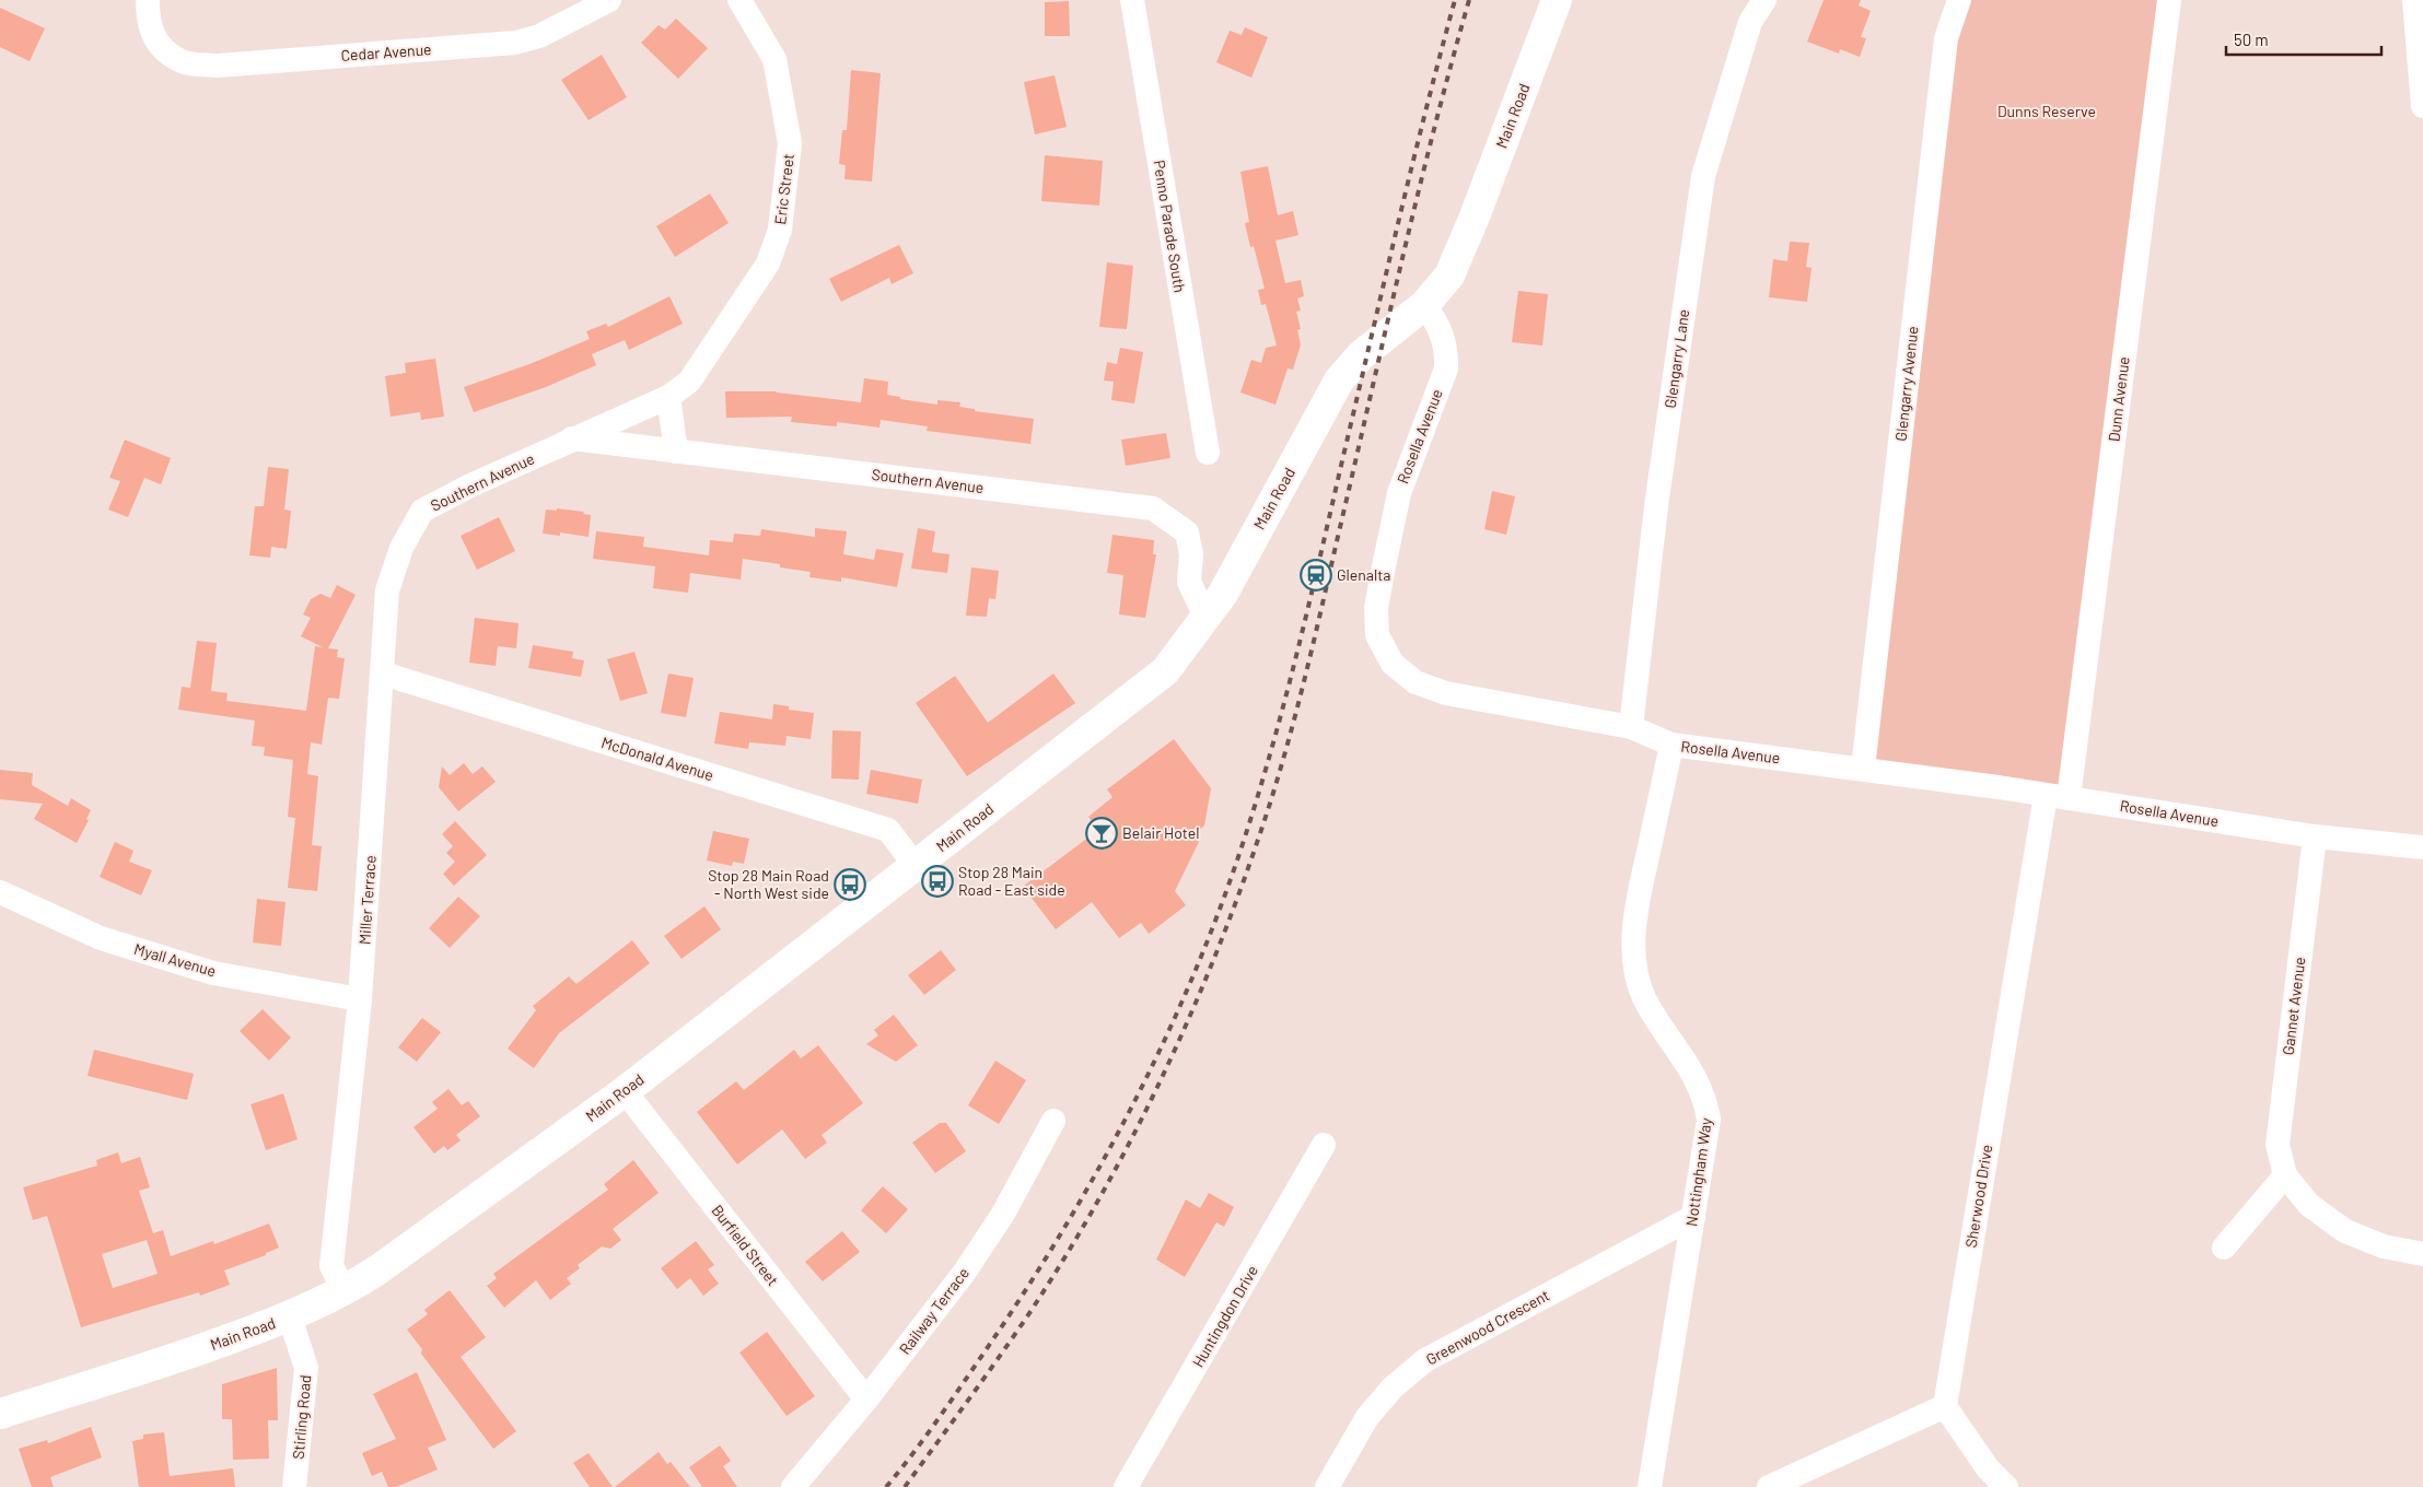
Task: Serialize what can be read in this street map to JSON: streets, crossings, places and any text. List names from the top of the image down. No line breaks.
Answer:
{"streets":{"main road":["Main Road"],"street":["Cedar Avenue","Eric Street","Penno Parade South","Glengarry Lane","Glengarry Avenue","Dunn Avenue","Rosella Avenue","Southern Avenue","McDonald Avenue","Miller Terrace","Myall Avenue","Gannet Avenue","Nottingham Way","Sherwood Drive","Burfield Street","Railway Terrace","Huntingdon Drive","Greenwood Crescent","Stirling Road"]},"crossings":[["Main Road","Rosella Avenue"],["Main Road","Southern Avenue"],["Main Road","McDonald Avenue"],["Main Road","Miller Terrace"],["Main Road","Burfield Street"],["Main Road","Stirling Road"],["Eric Street","Southern Avenue"],["Glengarry Lane","Rosella Avenue"],["Glengarry Avenue","Rosella Avenue"],["Dunn Avenue","Rosella Avenue"],["Dunn Avenue","Sherwood Drive"],["Rosella Avenue","Gannet Avenue"],["Rosella Avenue","Nottingham Way"],["Rosella Avenue","Sherwood Drive"],["Southern Avenue","Miller Terrace"],["McDonald Avenue","Miller Terrace"],["Miller Terrace","Myall Avenue"],["Nottingham Way","Greenwood Crescent"],["Burfield Street","Railway Terrace"]],"parks":["Dunns Reserve"],"places":{"station":["Glenalta"],"bar":["Belair Hotel"],"bus stop":["Stop 28 Main Road - East side","Stop 28 Main Road - North West side"]},"scale_bar":"50 m"}
